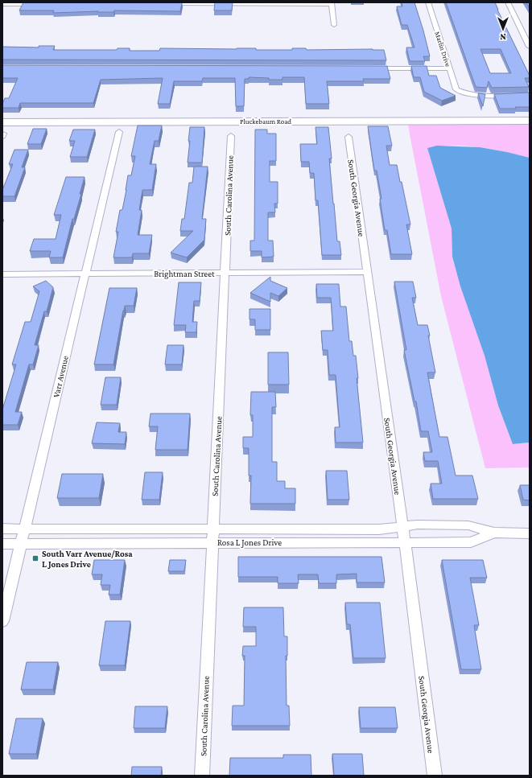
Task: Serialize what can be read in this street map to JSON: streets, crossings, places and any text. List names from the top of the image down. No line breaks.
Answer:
{"streets":{"street":["Marlin Drive","Pluckebaum Road","South Carolina Avenue","South Georgia Avenue","Brightman Street","Varr Avenue","Rosa L Jones Drive"]},"crossings":[["South Carolina Avenue","Brightman Street"],["South Carolina Avenue","Rosa L Jones Drive"],["South Georgia Avenue","Brightman Street"],["South Georgia Avenue","Rosa L Jones Drive"],["Brightman Street","Varr Avenue"],["Varr Avenue","Rosa L Jones Drive"]],"places":{"transit":["South Varr Avenue/Rosa L Jones Drive"]},"north":"bottom"}
